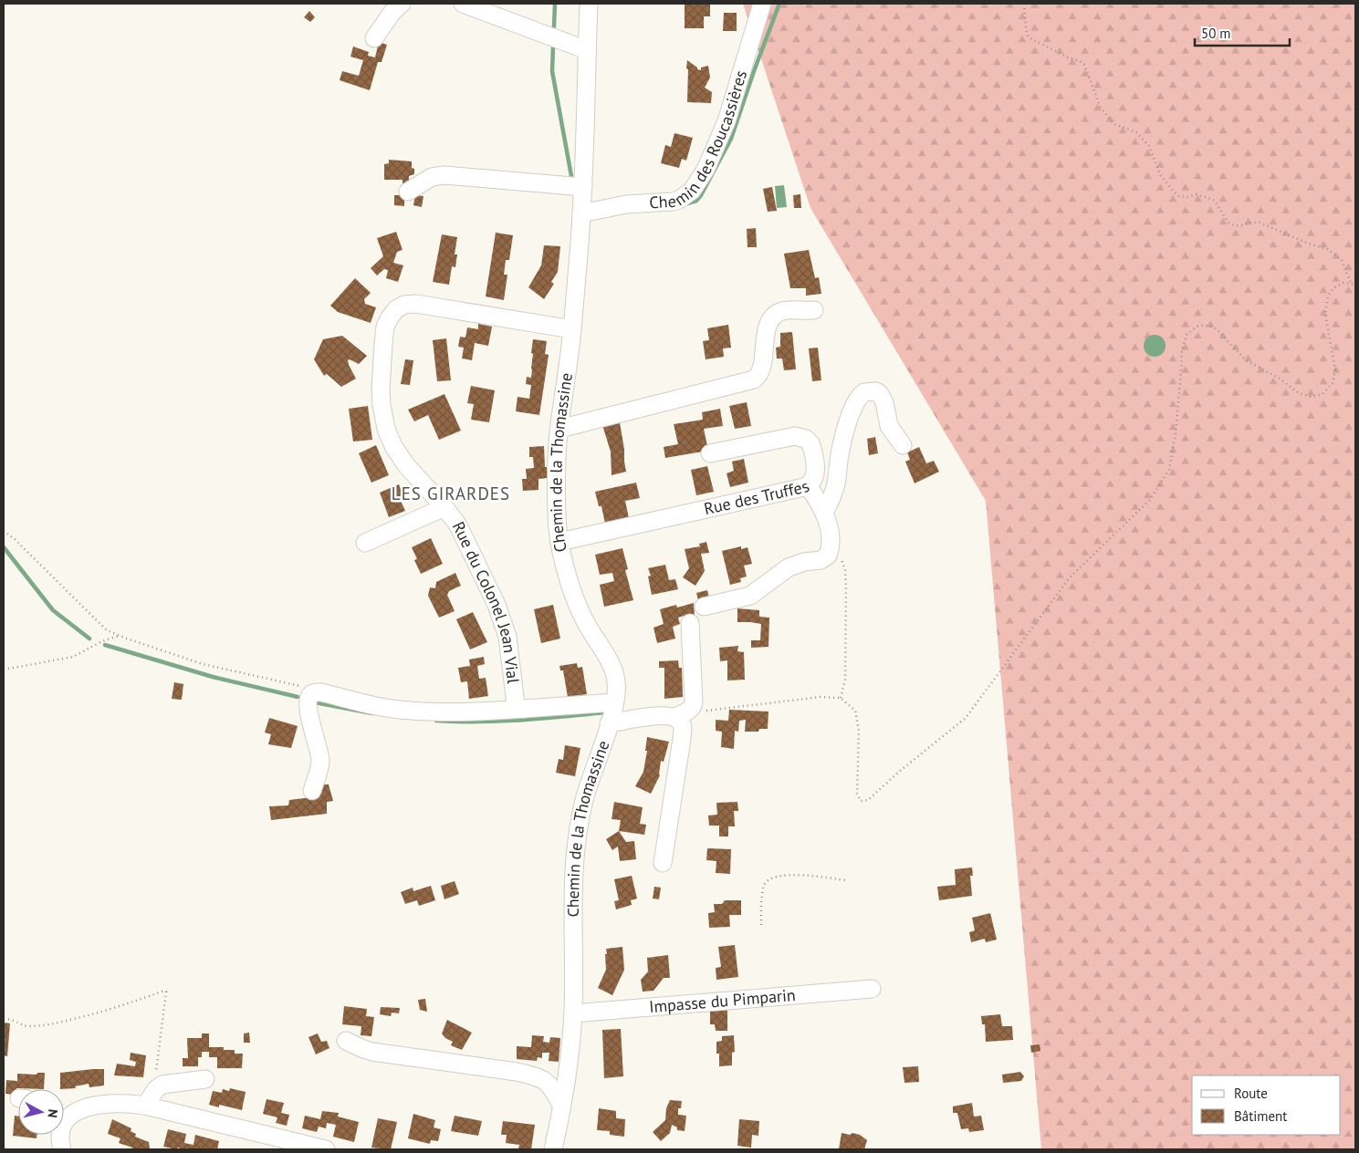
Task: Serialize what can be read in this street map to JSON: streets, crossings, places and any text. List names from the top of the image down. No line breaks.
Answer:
{"streets":{"street":["Chemin des Roucassières","Chemin de la Thomassine","Rue des Truffes","Rue du Colonel Jean Vial","Impasse du Pimparin"]},"crossings":[["Chemin des Roucassières","Chemin de la Thomassine"],["Chemin de la Thomassine","Rue des Truffes"],["Chemin de la Thomassine","Rue du Colonel Jean Vial"],["Chemin de la Thomassine","Impasse du Pimparin"]],"districts":["LES GIRARDES"],"legend":["Route","Bâtiment"],"scale_bar":"50 m","north":"right"}
